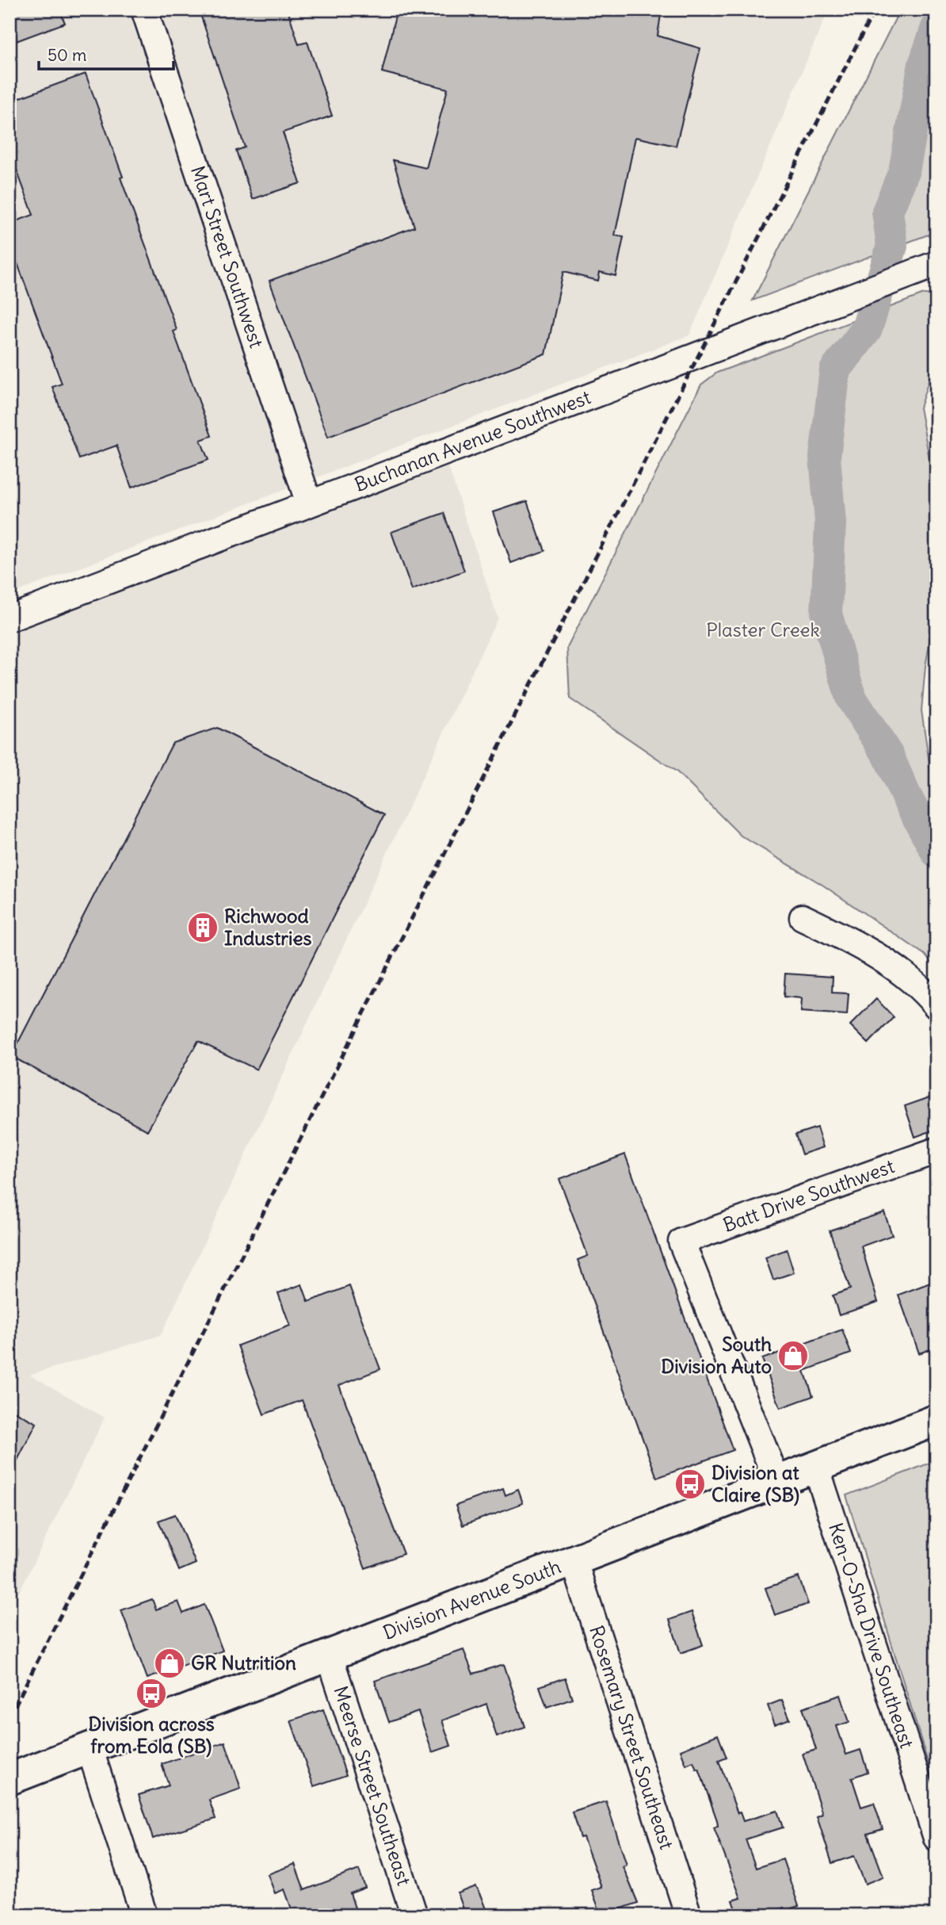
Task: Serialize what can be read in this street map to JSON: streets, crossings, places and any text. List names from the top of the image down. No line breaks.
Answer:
{"streets":{"main road":["Division Avenue South"],"street":["Mart Street Southwest","Buchanan Avenue Southwest","Batt Drive Southwest","Ken-O-Sha Drive Southeast","Rosemary Street Southeast","Meerse Street Southeast"]},"crossings":[["Mart Street Southwest","Buchanan Avenue Southwest"],["Batt Drive Southwest","Division Avenue South"],["Division Avenue South","Ken-O-Sha Drive Southeast"],["Division Avenue South","Rosemary Street Southeast"],["Division Avenue South","Meerse Street Southeast"]],"parks":["Plaster Creek"],"places":{"building":["Richwood Industries"],"shop":["South Division Auto","GR Nutrition"],"bus stop":["Division at Claire (SB)","Division across from Eola (SB)"]},"scale_bar":"50 m"}
